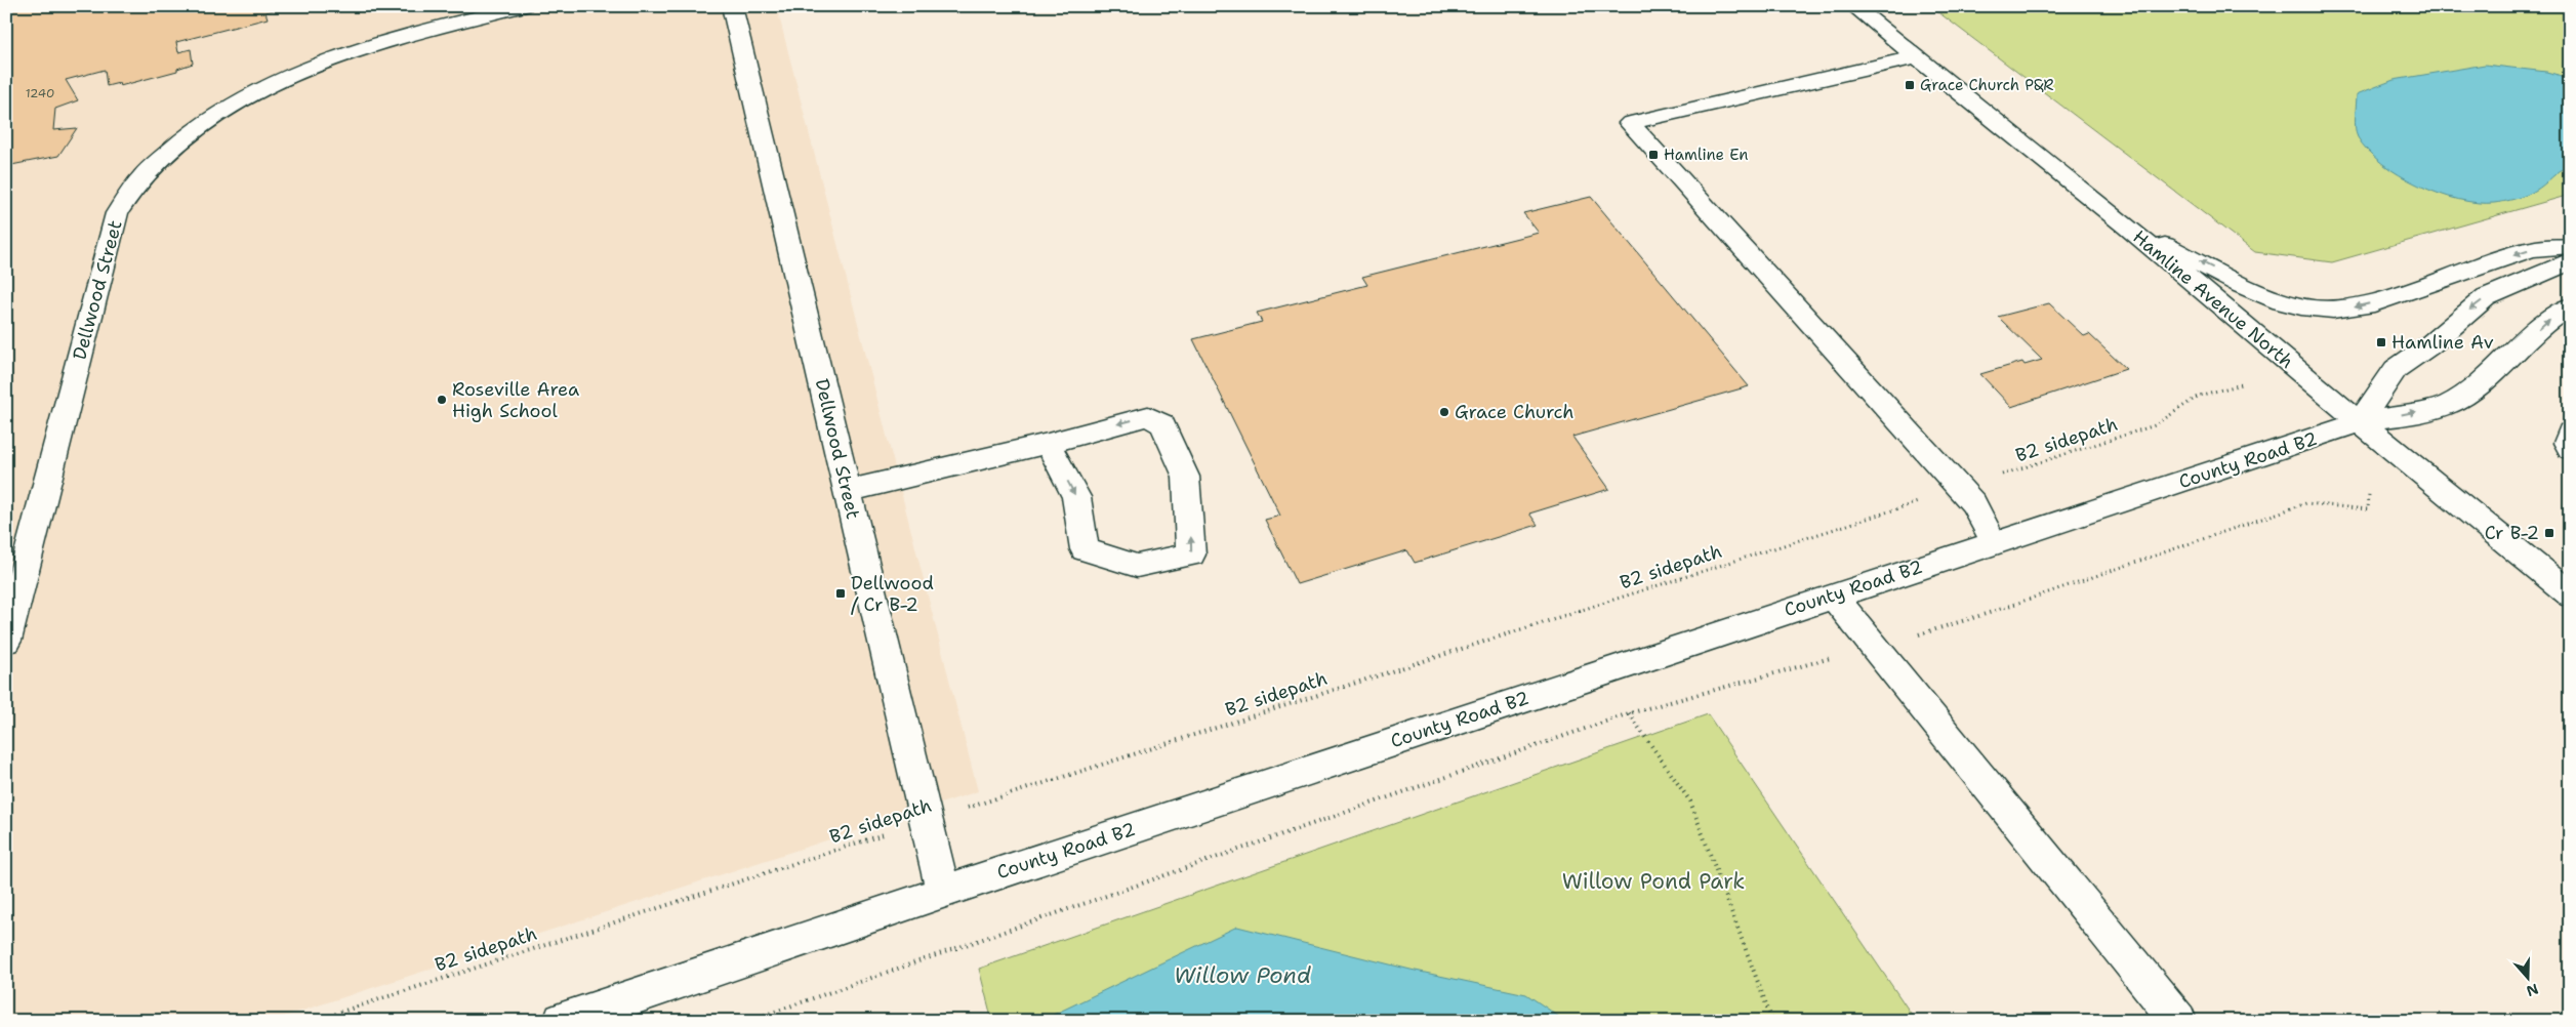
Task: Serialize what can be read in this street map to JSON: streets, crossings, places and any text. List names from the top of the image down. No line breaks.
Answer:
{"streets":{"street":["Dellwood Street","Hamline Avenue North","County Road B2"],"path":["B2 sidepath"]},"crossings":[["Dellwood Street","B2 sidepath"],["Dellwood Street","County Road B2"],["Hamline Avenue North","County Road B2"]],"water":["Willow Pond"],"parks":["Willow Pond Park"],"places":{"transit":["Grace Church P&R","Hamline En","Hamline Av","Cr B-2","Dellwood / Cr B-2"],"other":["Roseville Area High School","Grace Church"]},"house_numbers":["1240"],"north":"bottom"}
